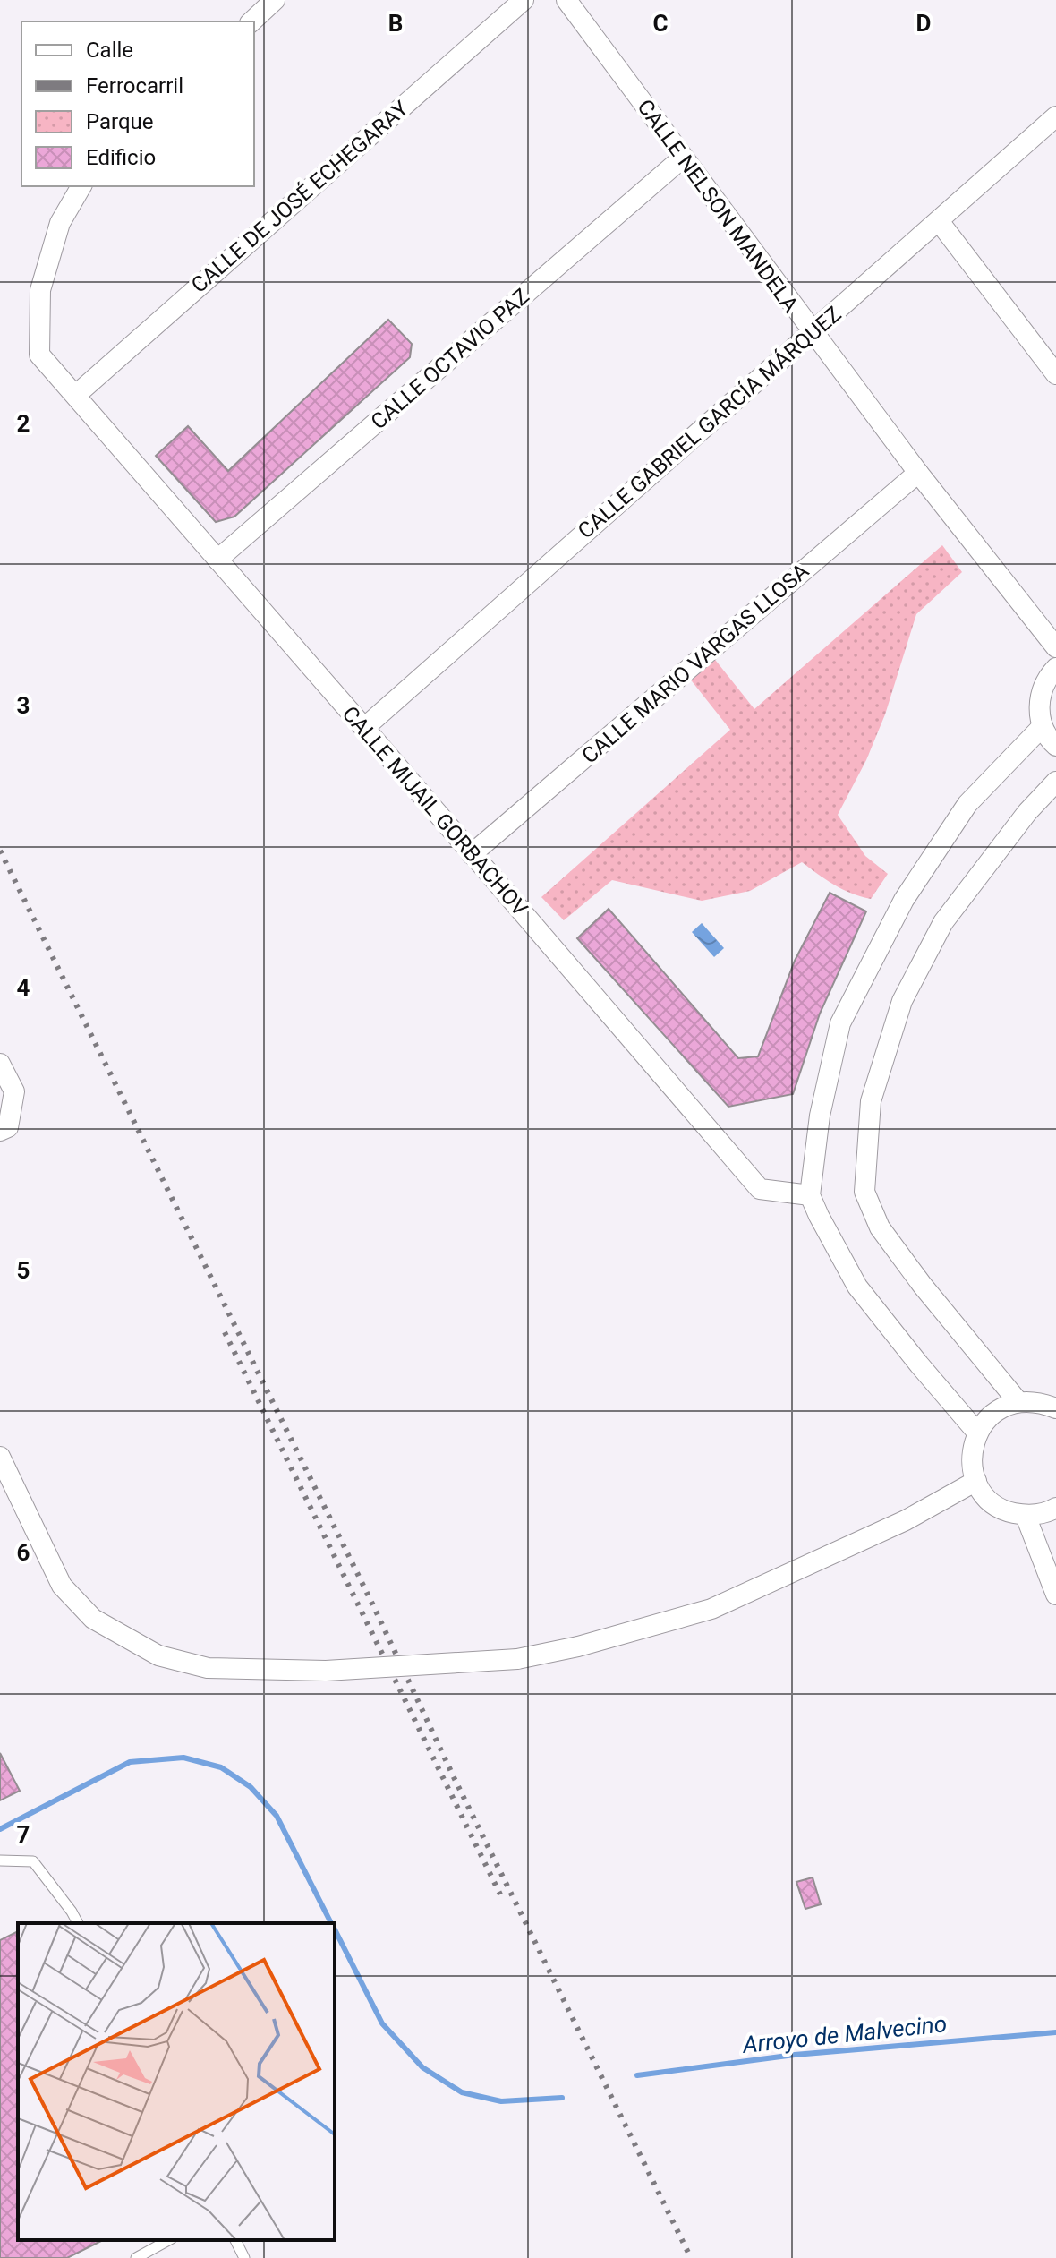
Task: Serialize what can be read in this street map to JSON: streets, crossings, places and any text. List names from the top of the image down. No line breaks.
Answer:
{"streets":{"street":["CALLE DE JOSÉ ECHEGARAY","CALLE NELSON MANDELA","CALLE OCTAVIO PAZ","CALLE GABRIEL GARCÍA MÁRQUEZ","CALLE MARIO VARGAS LLOSA","CALLE MIJAIL GORBACHOV"]},"crossings":[["CALLE DE JOSÉ ECHEGARAY","CALLE MIJAIL GORBACHOV"],["CALLE NELSON MANDELA","CALLE OCTAVIO PAZ"],["CALLE NELSON MANDELA","CALLE GABRIEL GARCÍA MÁRQUEZ"],["CALLE NELSON MANDELA","CALLE MARIO VARGAS LLOSA"],["CALLE OCTAVIO PAZ","CALLE MIJAIL GORBACHOV"],["CALLE GABRIEL GARCÍA MÁRQUEZ","CALLE MIJAIL GORBACHOV"],["CALLE MARIO VARGAS LLOSA","CALLE MIJAIL GORBACHOV"]],"water":["Arroyo de Malvecino"],"legend":["Calle","Ferrocarril","Parque","Edificio"],"grid":{"columns":["B","C","D"],"rows":["2","3","4","5","6","7"]}}
